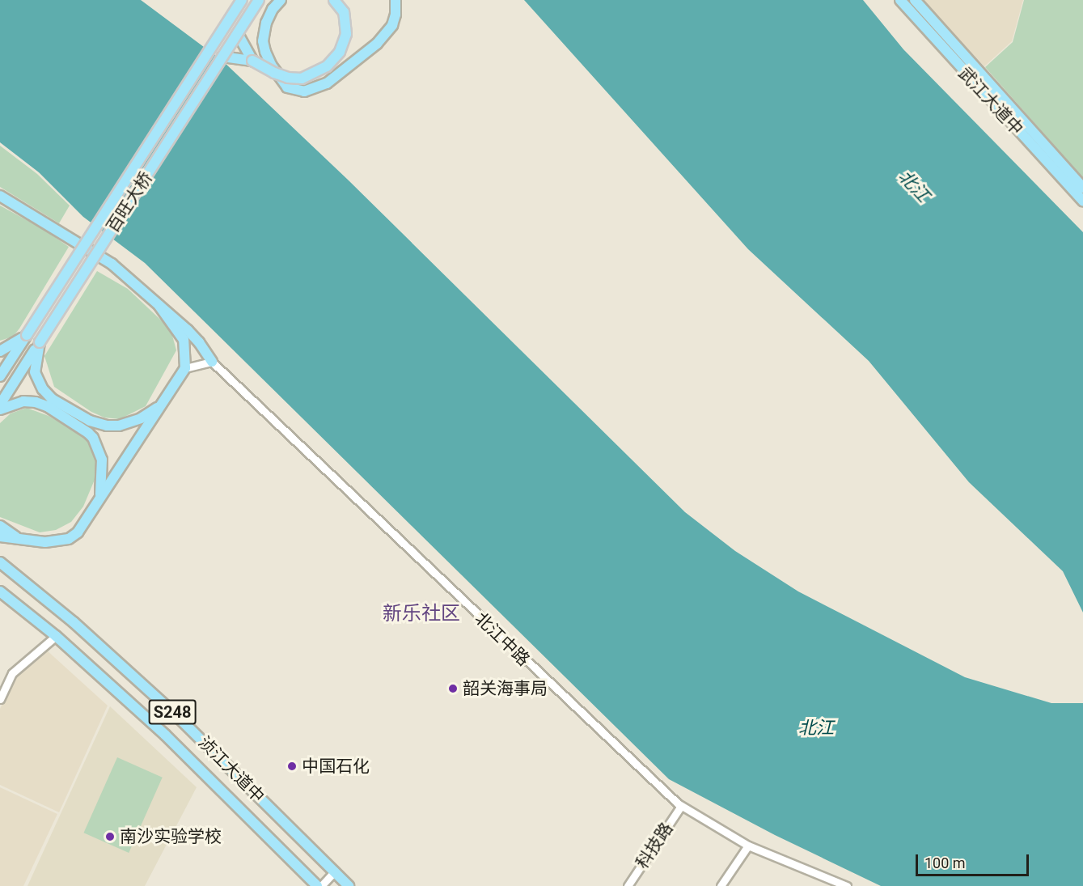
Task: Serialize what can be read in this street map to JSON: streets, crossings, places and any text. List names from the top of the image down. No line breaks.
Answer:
{"streets":{"main road":["武江大道中","百旺大桥","S248","浈江大道中"],"street":["北江中路","科技路"]},"crossings":[["北江中路","科技路"]],"districts":["新乐社区"],"water":["北江"],"places":["韶关海事局","中国石化","南沙实验学校"],"scale_bar":"100 m"}
